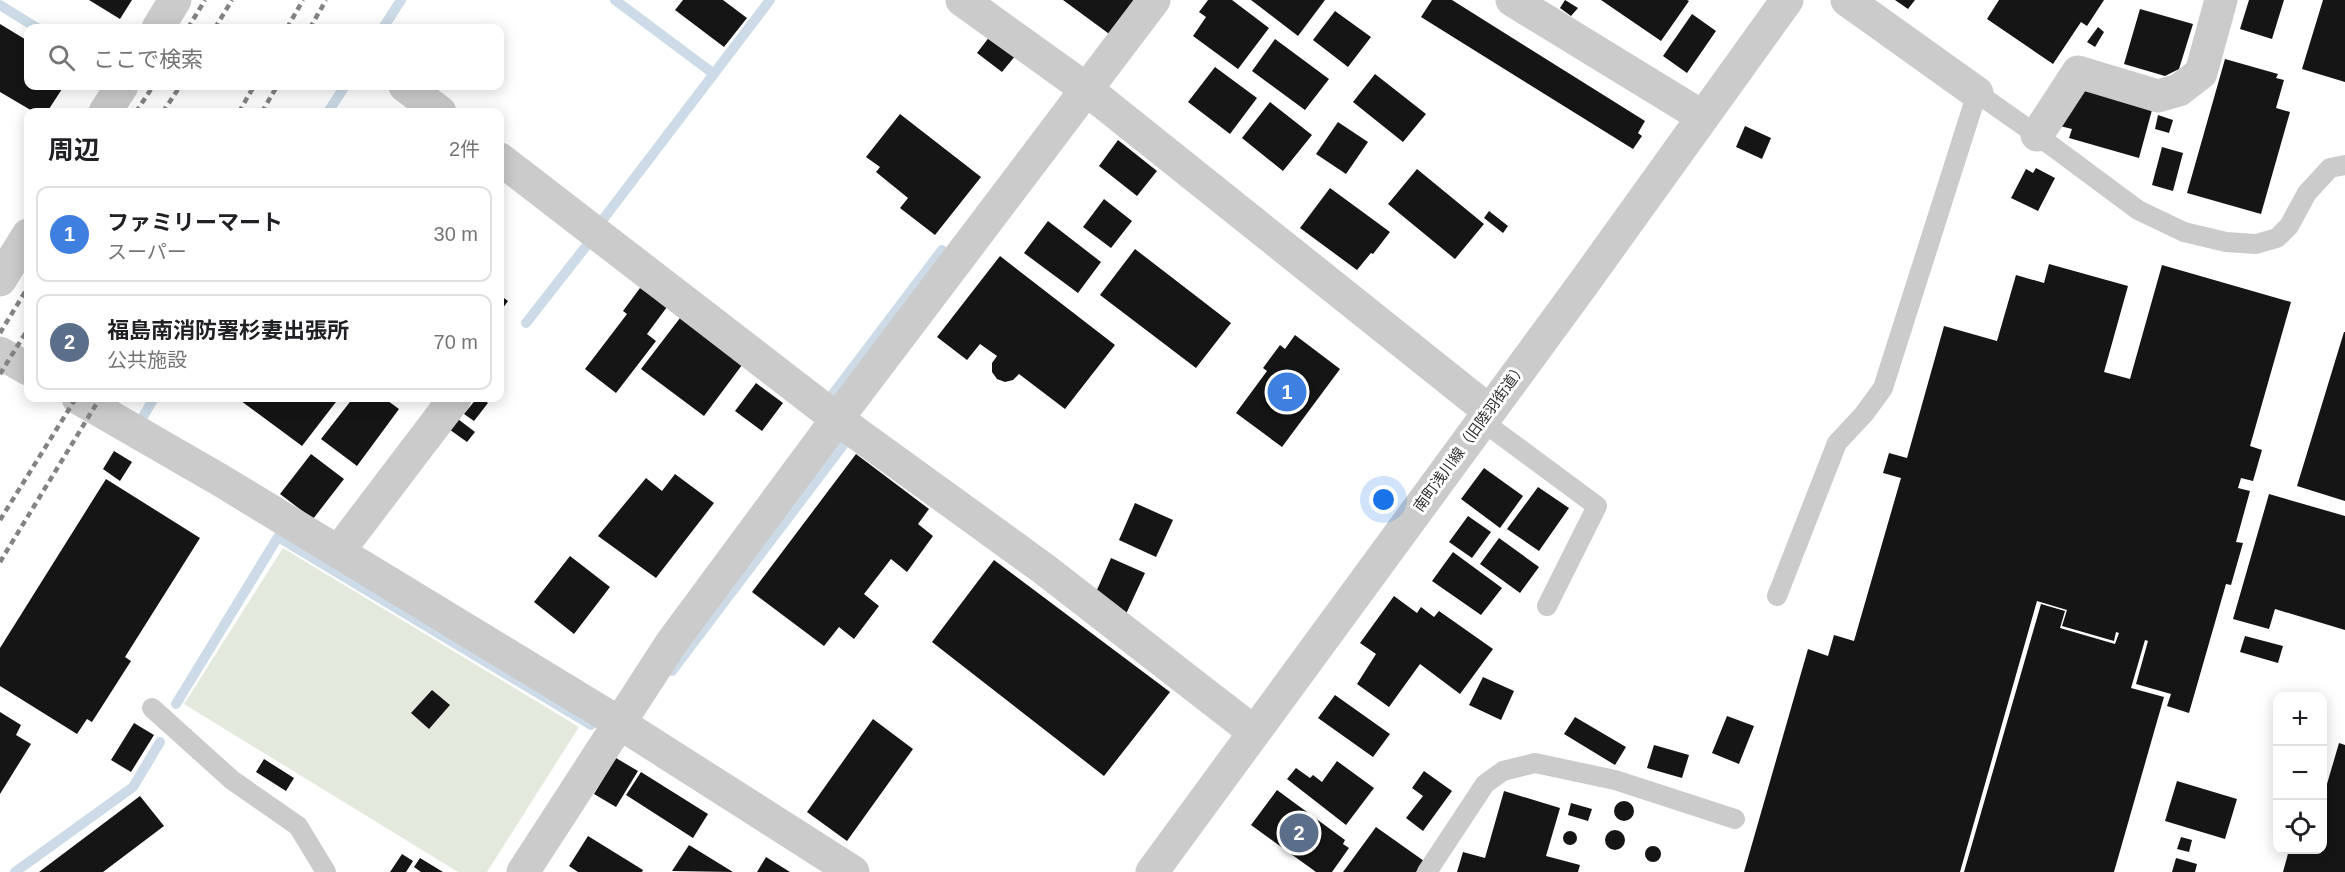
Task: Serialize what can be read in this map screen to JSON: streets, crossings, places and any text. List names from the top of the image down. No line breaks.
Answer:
{"streets":{"street":["南町浅川線（旧陸羽街道）"]},"page":{"search":"ここで検索","heading":["周辺","2件"],"list":[{"mark":"1","name":"ファミリーマート","note":"スーパー","value":"30 m"},{"mark":"2","name":"福島南消防署杉妻出張所","note":"公共施設","value":"70 m"}],"pins":["1","2"],"map_buttons":["+","−"]}}
